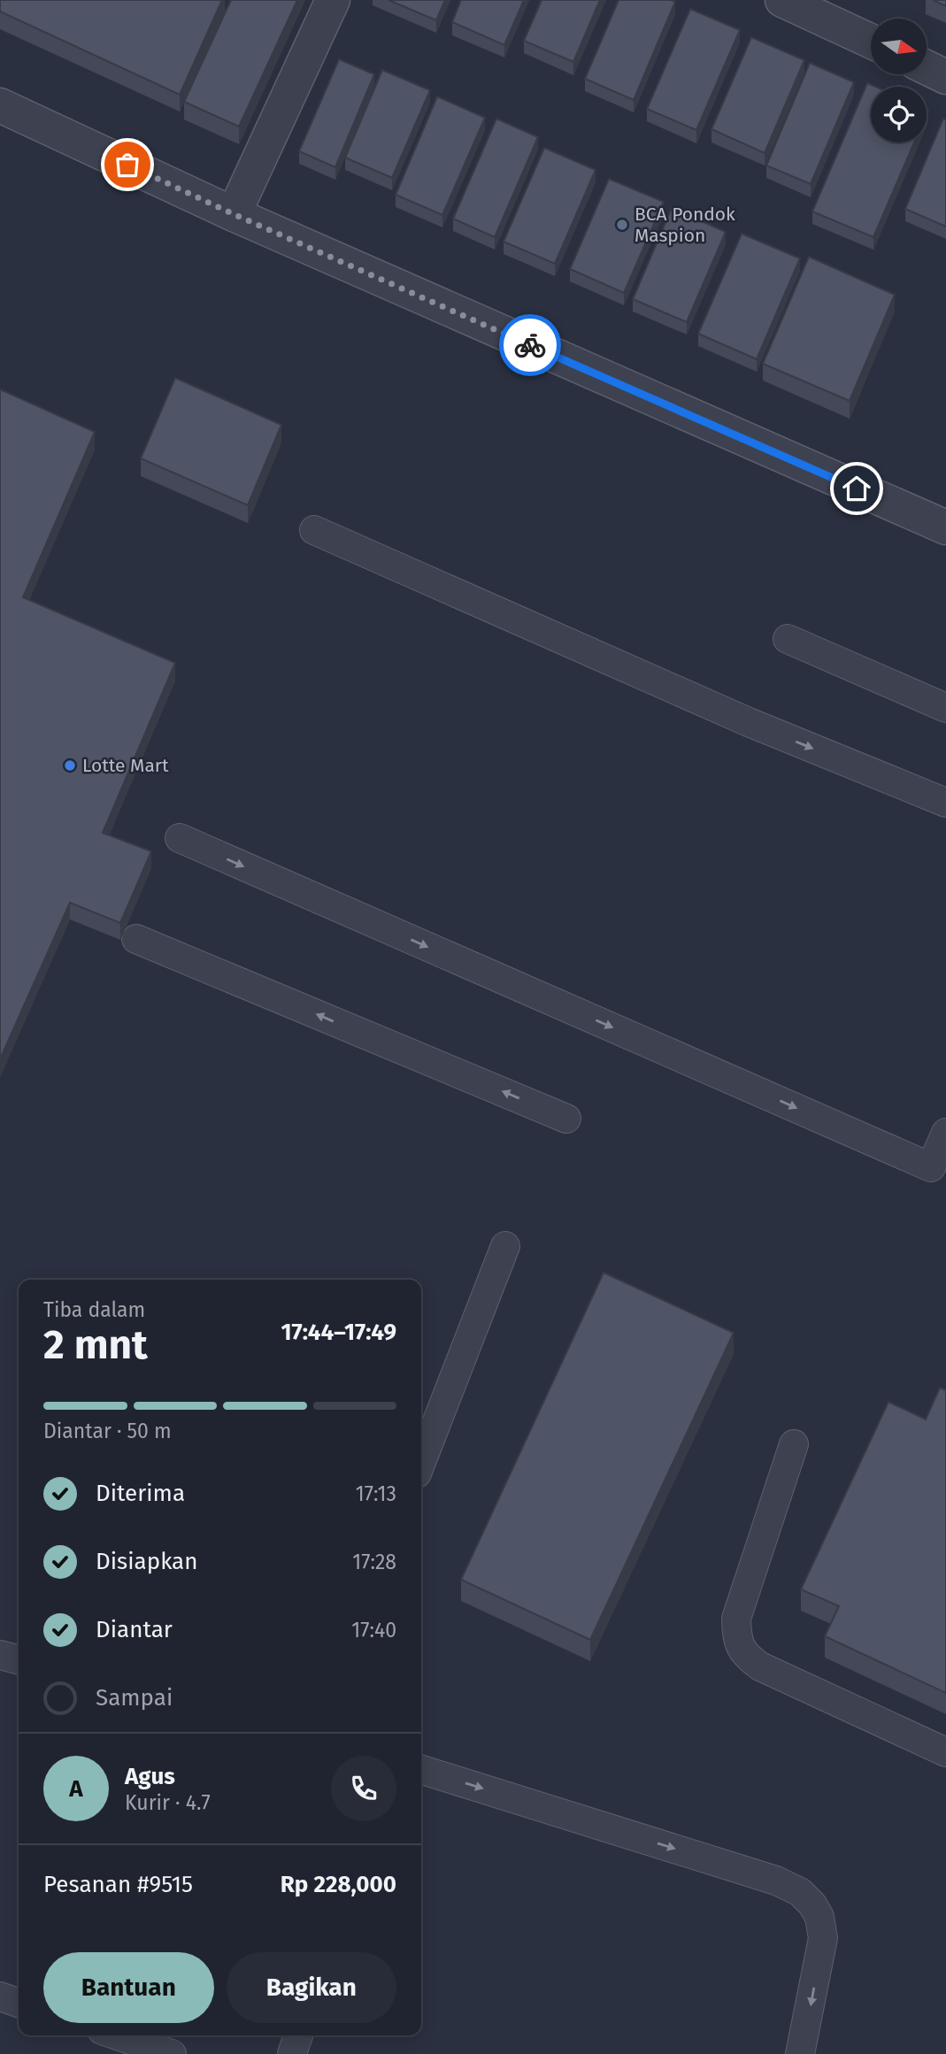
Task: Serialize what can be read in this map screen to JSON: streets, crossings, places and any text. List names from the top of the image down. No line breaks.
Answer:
{"places":["BCA Pondok Maspion","Lotte Mart"],"north":"right","page":{"heading":["2 mnt","Tiba dalam","17:44–17:49"],"panel":["Agus","Kurir · 4.7","Pesanan #9515","Rp 228,000"],"bar":"Diantar · 50 m","list":[["Diterima","17:13"],["Disiapkan","17:28"],["Diantar","17:40"],"Sampai"],"round":"A","buttons":["Bantuan","Bagikan"]}}
